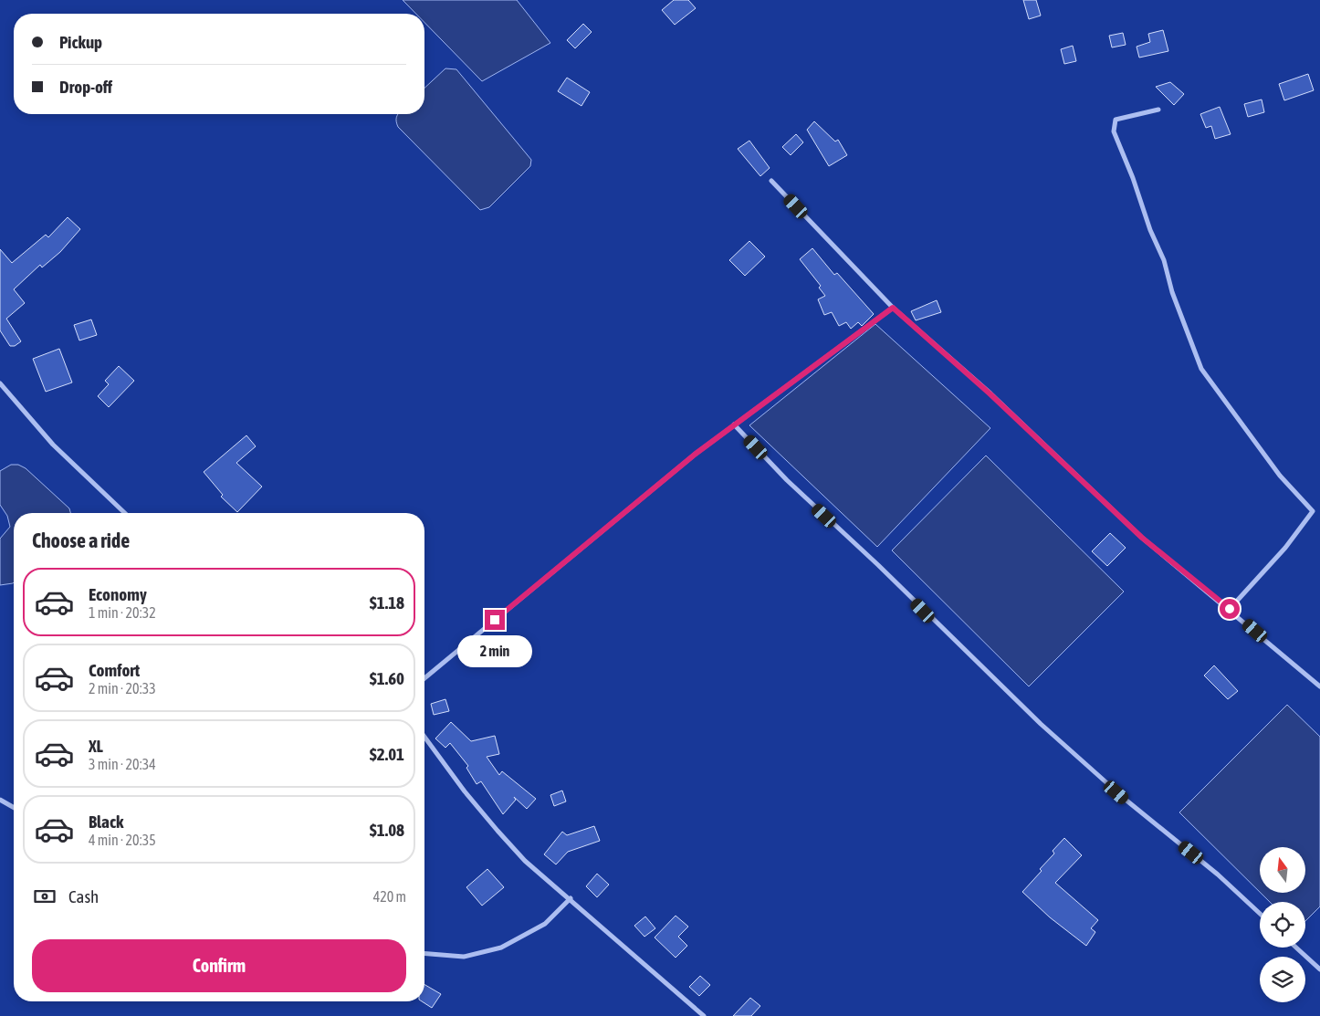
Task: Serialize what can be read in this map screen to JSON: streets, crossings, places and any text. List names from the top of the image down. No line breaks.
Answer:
{"north":"top","page":{"banner":["Pickup","Drop-off"],"heading":"Choose a ride","list":[{"name":"Economy","note":"1 min · 20:32","value":"$1.18"},{"name":"Comfort","note":"2 min · 20:33","value":"$1.60"},{"name":"XL","note":"3 min · 20:34","value":"$2.01"},{"name":"Black","note":"4 min · 20:35","value":"$1.08"}],"bubble":"2 min","pay":["Cash","420 m"],"buttons":"Confirm"}}
